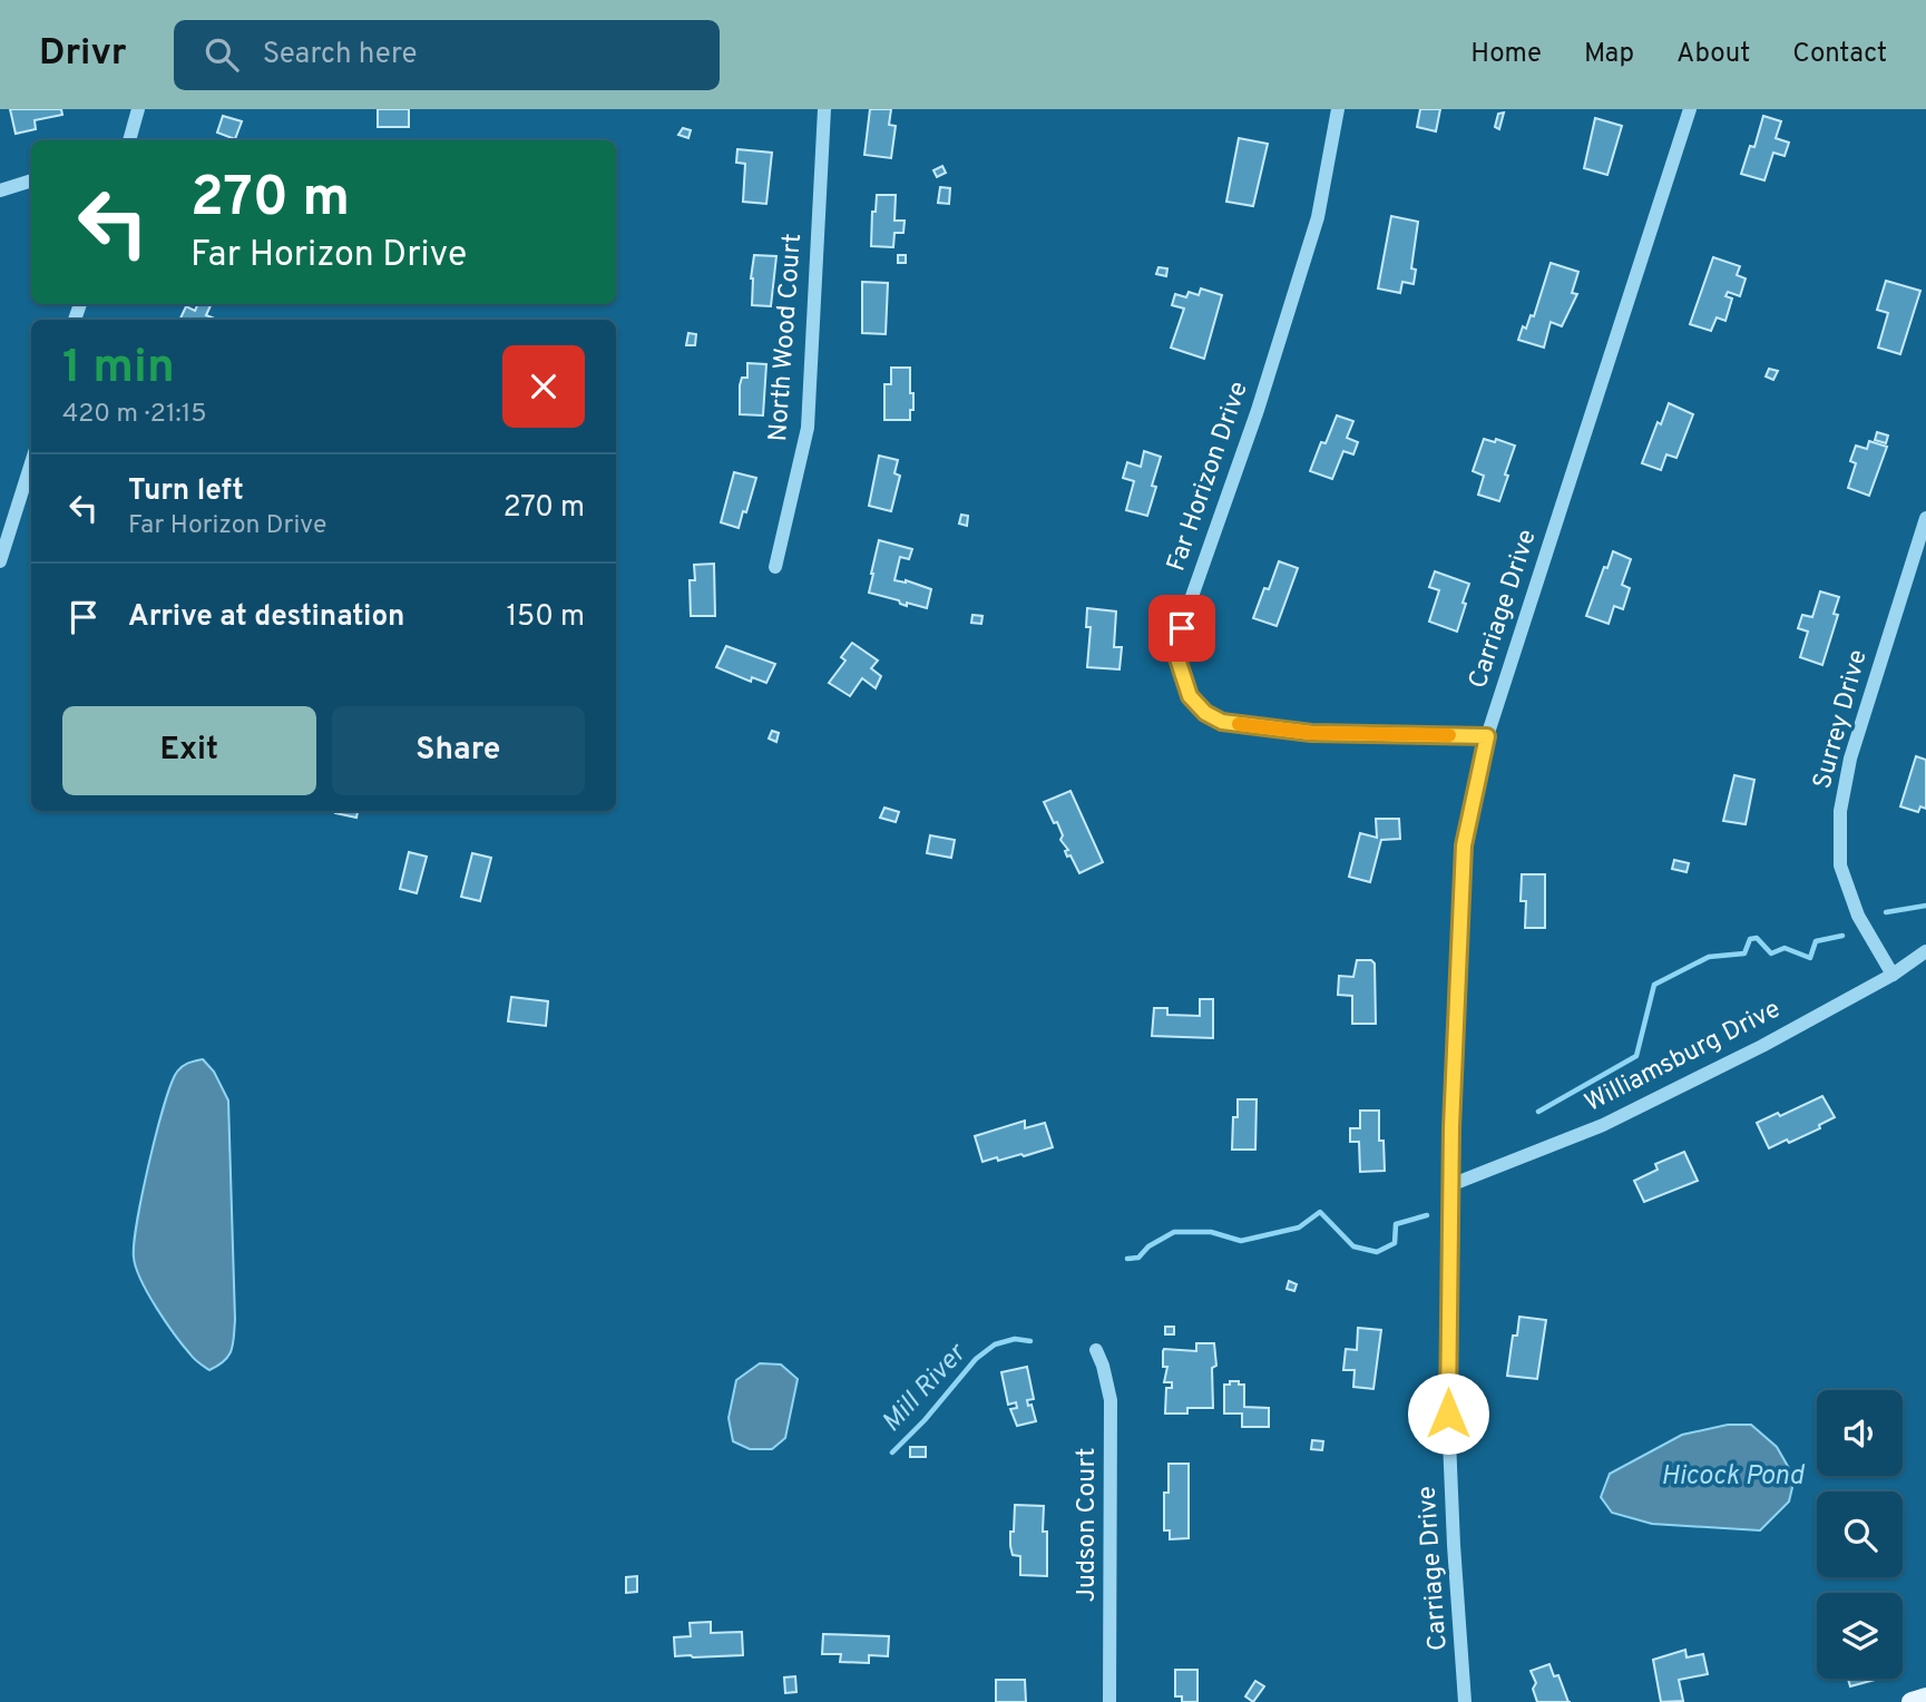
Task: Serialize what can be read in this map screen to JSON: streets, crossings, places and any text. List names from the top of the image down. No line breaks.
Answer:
{"streets":{"street":["North Wood Court","Far Horizon Drive","Carriage Drive","Surrey Drive","Williamsburg Drive","Judson Court"]},"crossings":[["Far Horizon Drive","Carriage Drive"],["Carriage Drive","Williamsburg Drive"],["Surrey Drive","Williamsburg Drive"]],"water":["Mill River","Hicock Pond"],"page":{"header":"Drivr","search":"Search here","nav":["Home","Map","About","Contact"],"turn":["270 m","Far Horizon Drive"],"heading":["1 min","420 m · 21:15"],"list":[{"name":"Turn left","note":"Far Horizon Drive","value":"270 m"},{"name":"Arrive at destination","value":"150 m"}],"buttons":["Exit","Share"]}}
